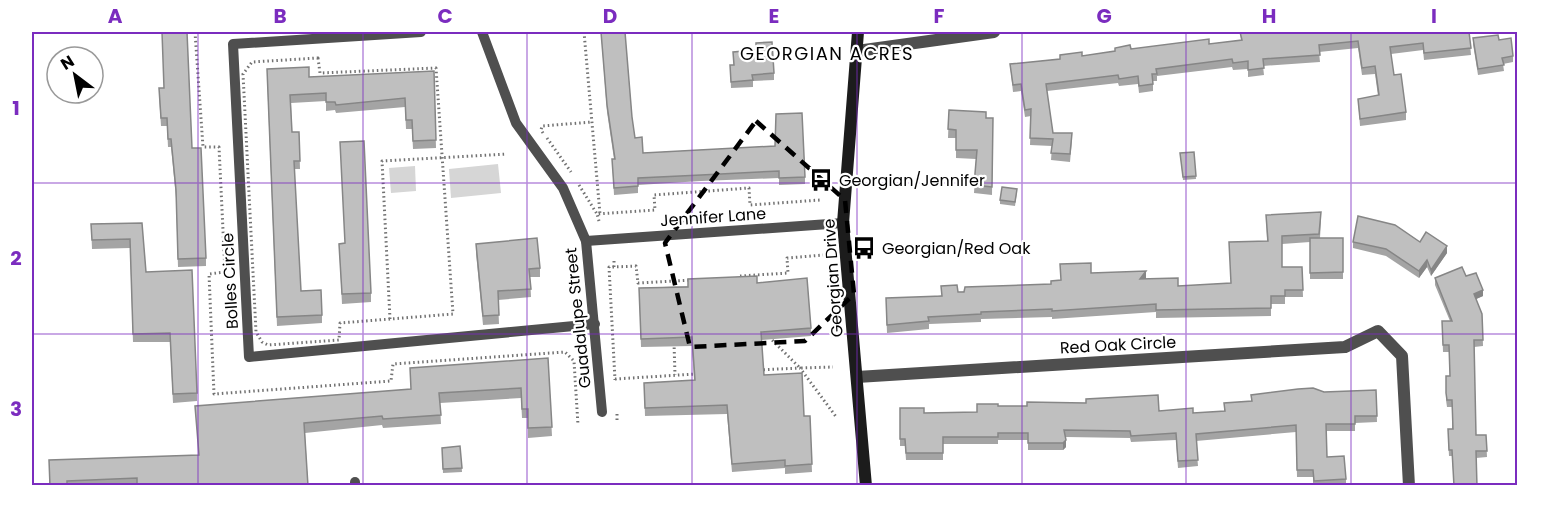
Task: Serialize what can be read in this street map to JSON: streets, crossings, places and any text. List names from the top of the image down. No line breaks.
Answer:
{"streets":{"street":["Georgian Drive","Red Oak Circle"],"lane":["Jennifer Lane","Bolles Circle","Guadalupe Street"]},"crossings":[["Jennifer Lane","Georgian Drive"],["Jennifer Lane","Guadalupe Street"],["Georgian Drive","Red Oak Circle"],["Bolles Circle","Guadalupe Street"]],"districts":["GEORGIAN ACRES"],"places":{"bus stop":["Georgian/Jennifer","Georgian/Red Oak"]},"north":"top left","grid":{"columns":["A","B","C","D","E","F","G","H","I"],"rows":["1","2","3"]}}
